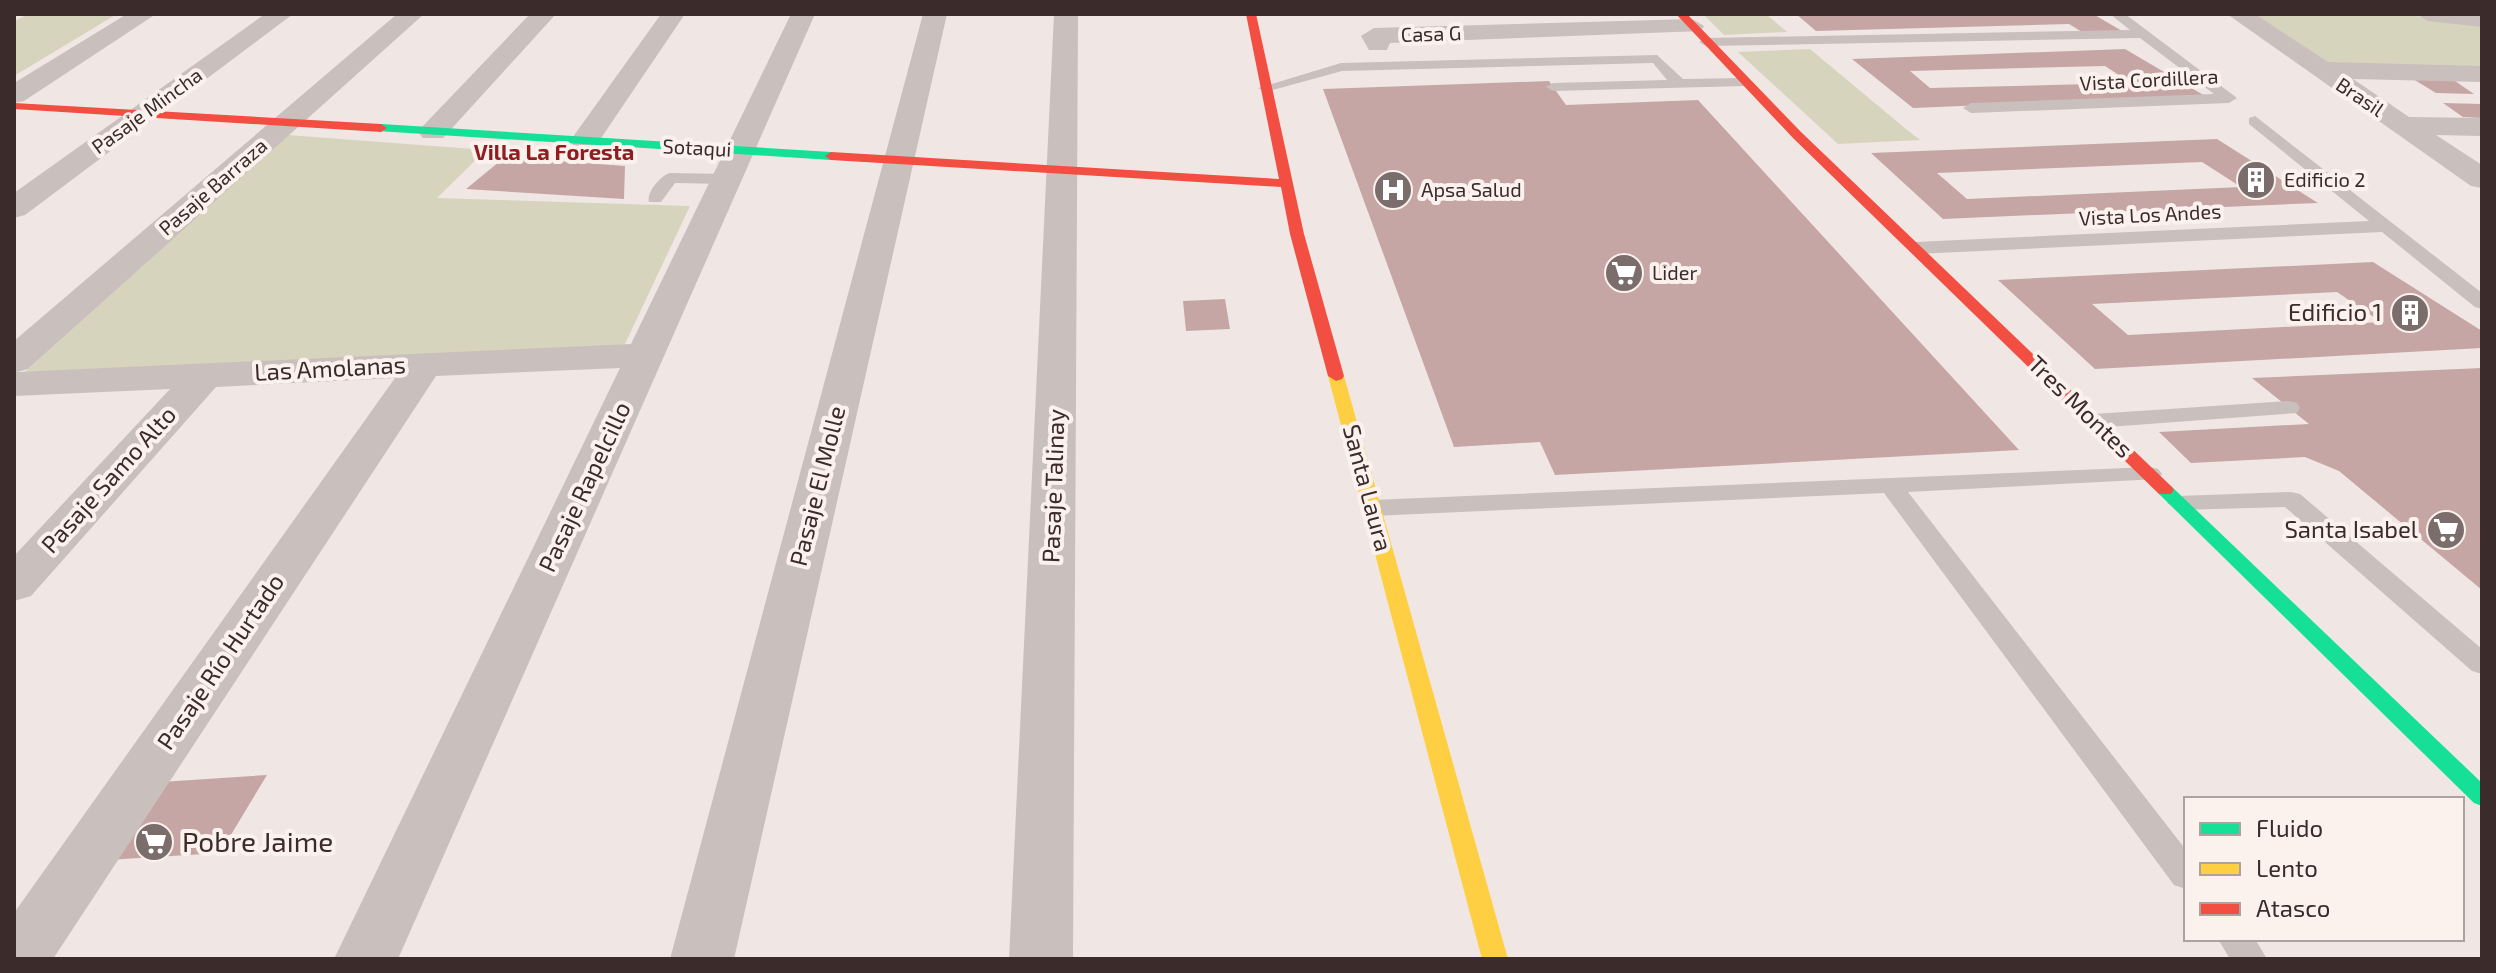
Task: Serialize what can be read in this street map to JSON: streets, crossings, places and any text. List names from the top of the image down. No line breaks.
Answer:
{"streets":{"street":["Casa G","Brasil","Pasaje Mincha","Sotaqui","Pasaje Barraza","Las Amolanas","Tres Montes","Pasaje Samo Alto","Pasaje El Molle","Pasaje Talinay","Pasaje Rapelcillo","Santa Laura","Pasaje Río Hurtado"],"lane":["Vista Cordillera","Vista Los Andes"]},"crossings":[["Casa G","Vista Cordillera"],["Casa G","Tres Montes"],["Vista Cordillera","Tres Montes"],["Pasaje Mincha","Sotaqui"],["Sotaqui","Pasaje Barraza"],["Sotaqui","Pasaje El Molle"],["Sotaqui","Pasaje Talinay"],["Sotaqui","Pasaje Rapelcillo"],["Sotaqui","Santa Laura"],["Vista Los Andes","Tres Montes"],["Las Amolanas","Pasaje Samo Alto"],["Las Amolanas","Pasaje Rapelcillo"],["Las Amolanas","Pasaje Río Hurtado"]],"districts":["Villa La Foresta"],"places":{"building":["Edificio 2","Edificio 1"],"hospital":["Apsa Salud"],"supermarket":["Lider","Santa Isabel","Pobre Jaime"]},"legend":["Fluido","Lento","Atasco"]}
